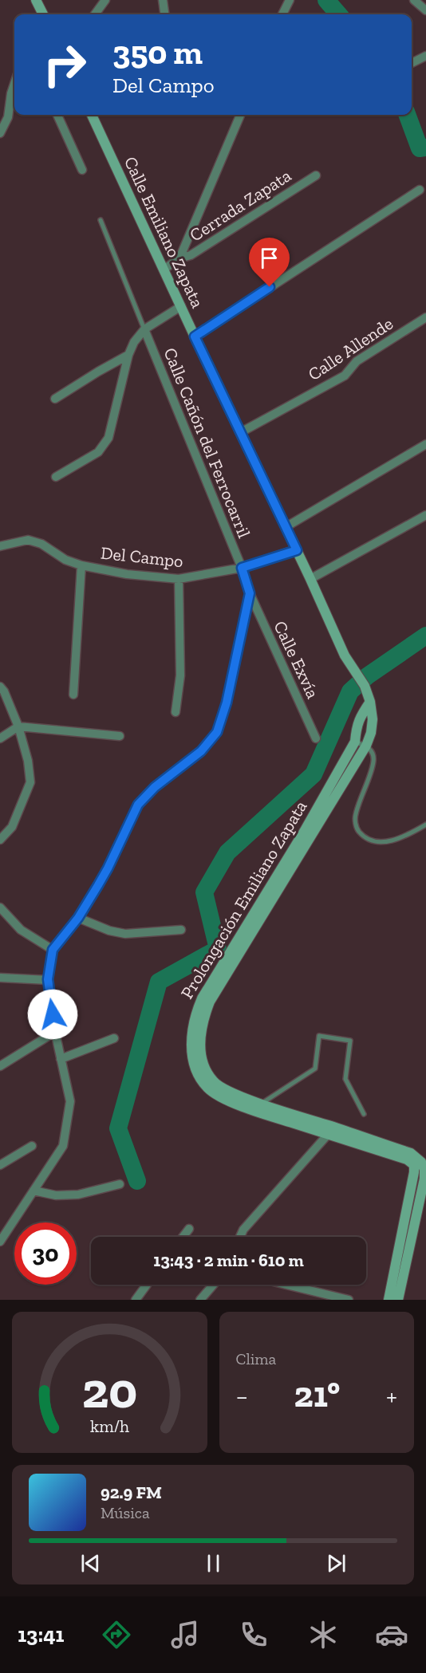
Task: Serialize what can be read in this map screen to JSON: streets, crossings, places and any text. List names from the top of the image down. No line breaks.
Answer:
{"streets":{"main road":["Calle Emiliano Zapata","Prolongación Emiliano Zapata"],"street":["Cerrada Zapata","Calle Allende","Calle Cañón del Ferrocarril","Del Campo","Calle Exvía"]},"crossings":[["Cerrada Zapata","Calle Emiliano Zapata"],["Calle Emiliano Zapata","Calle Allende"],["Calle Emiliano Zapata","Del Campo"],["Calle Emiliano Zapata","Prolongación Emiliano Zapata"],["Calle Cañón del Ferrocarril","Del Campo"],["Calle Cañón del Ferrocarril","Calle Exvía"]],"page":{"turn":["350 m","Del Campo"],"limit":"30","trip":"13:43 · 2 min · 610 m","tile":"Clima","heat":["−","21°","+"],"song":["92.9 FM","Música"],"tabs":"13:41","gauge":["20","km/h"]}}
